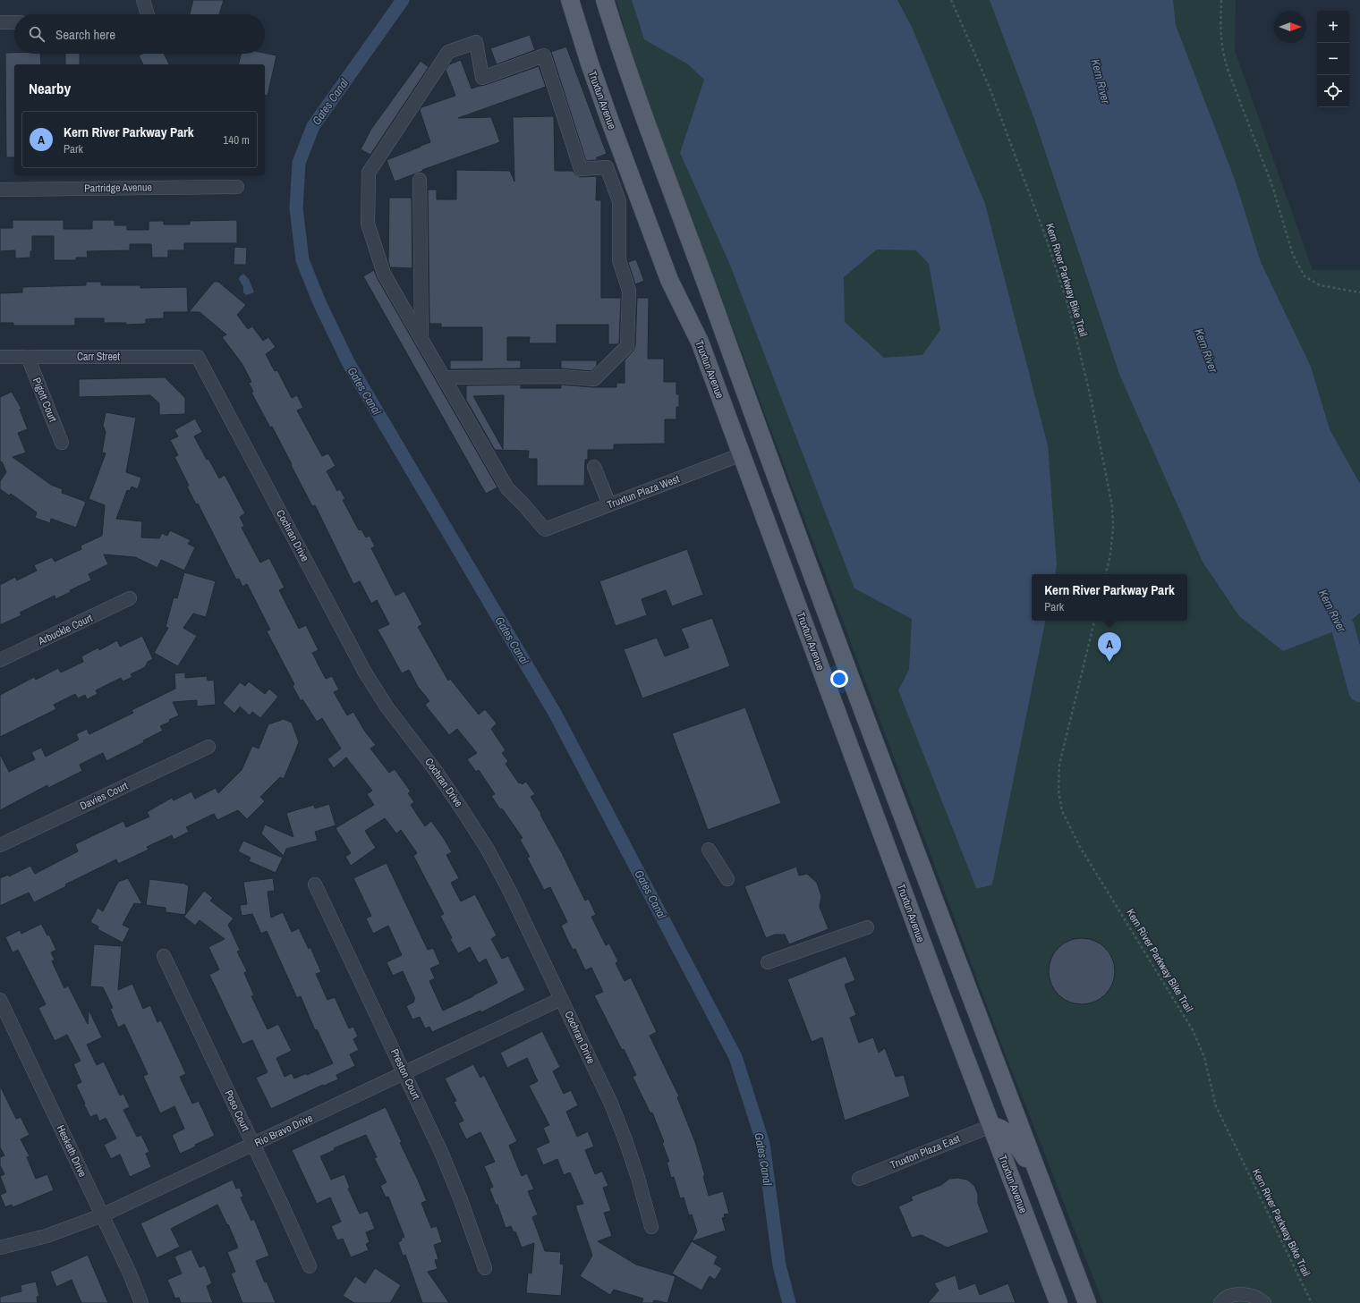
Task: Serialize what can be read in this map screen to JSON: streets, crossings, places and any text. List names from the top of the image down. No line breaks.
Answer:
{"streets":{"main road":["Truxtun Avenue"],"street":["Partridge Avenue","Carr Street","Pigott Court","Truxtun Plaza West","Cochran Drive","Arbuckle Court","Davies Court","Preston Court","Poso Court","Rio Bravo Drive","Hesketh Drive","Truxton Plaza East"],"path":["Kern River Parkway Bike Trail"]},"crossings":[["Truxtun Avenue","Truxtun Plaza West"],["Truxtun Avenue","Truxton Plaza East"],["Carr Street","Pigott Court"],["Carr Street","Cochran Drive"],["Cochran Drive","Rio Bravo Drive"],["Preston Court","Rio Bravo Drive"],["Poso Court","Rio Bravo Drive"],["Rio Bravo Drive","Hesketh Drive"]],"water":["Kern River","Gates Canal"],"north":"right","page":{"map_buttons":["+","−"],"search":"Search here","heading":"Nearby","list":[{"mark":"A","name":"Kern River Parkway Park","note":"Park","value":"140 m"}],"popup":["Kern River Parkway Park","Park"],"pins":"A"}}
